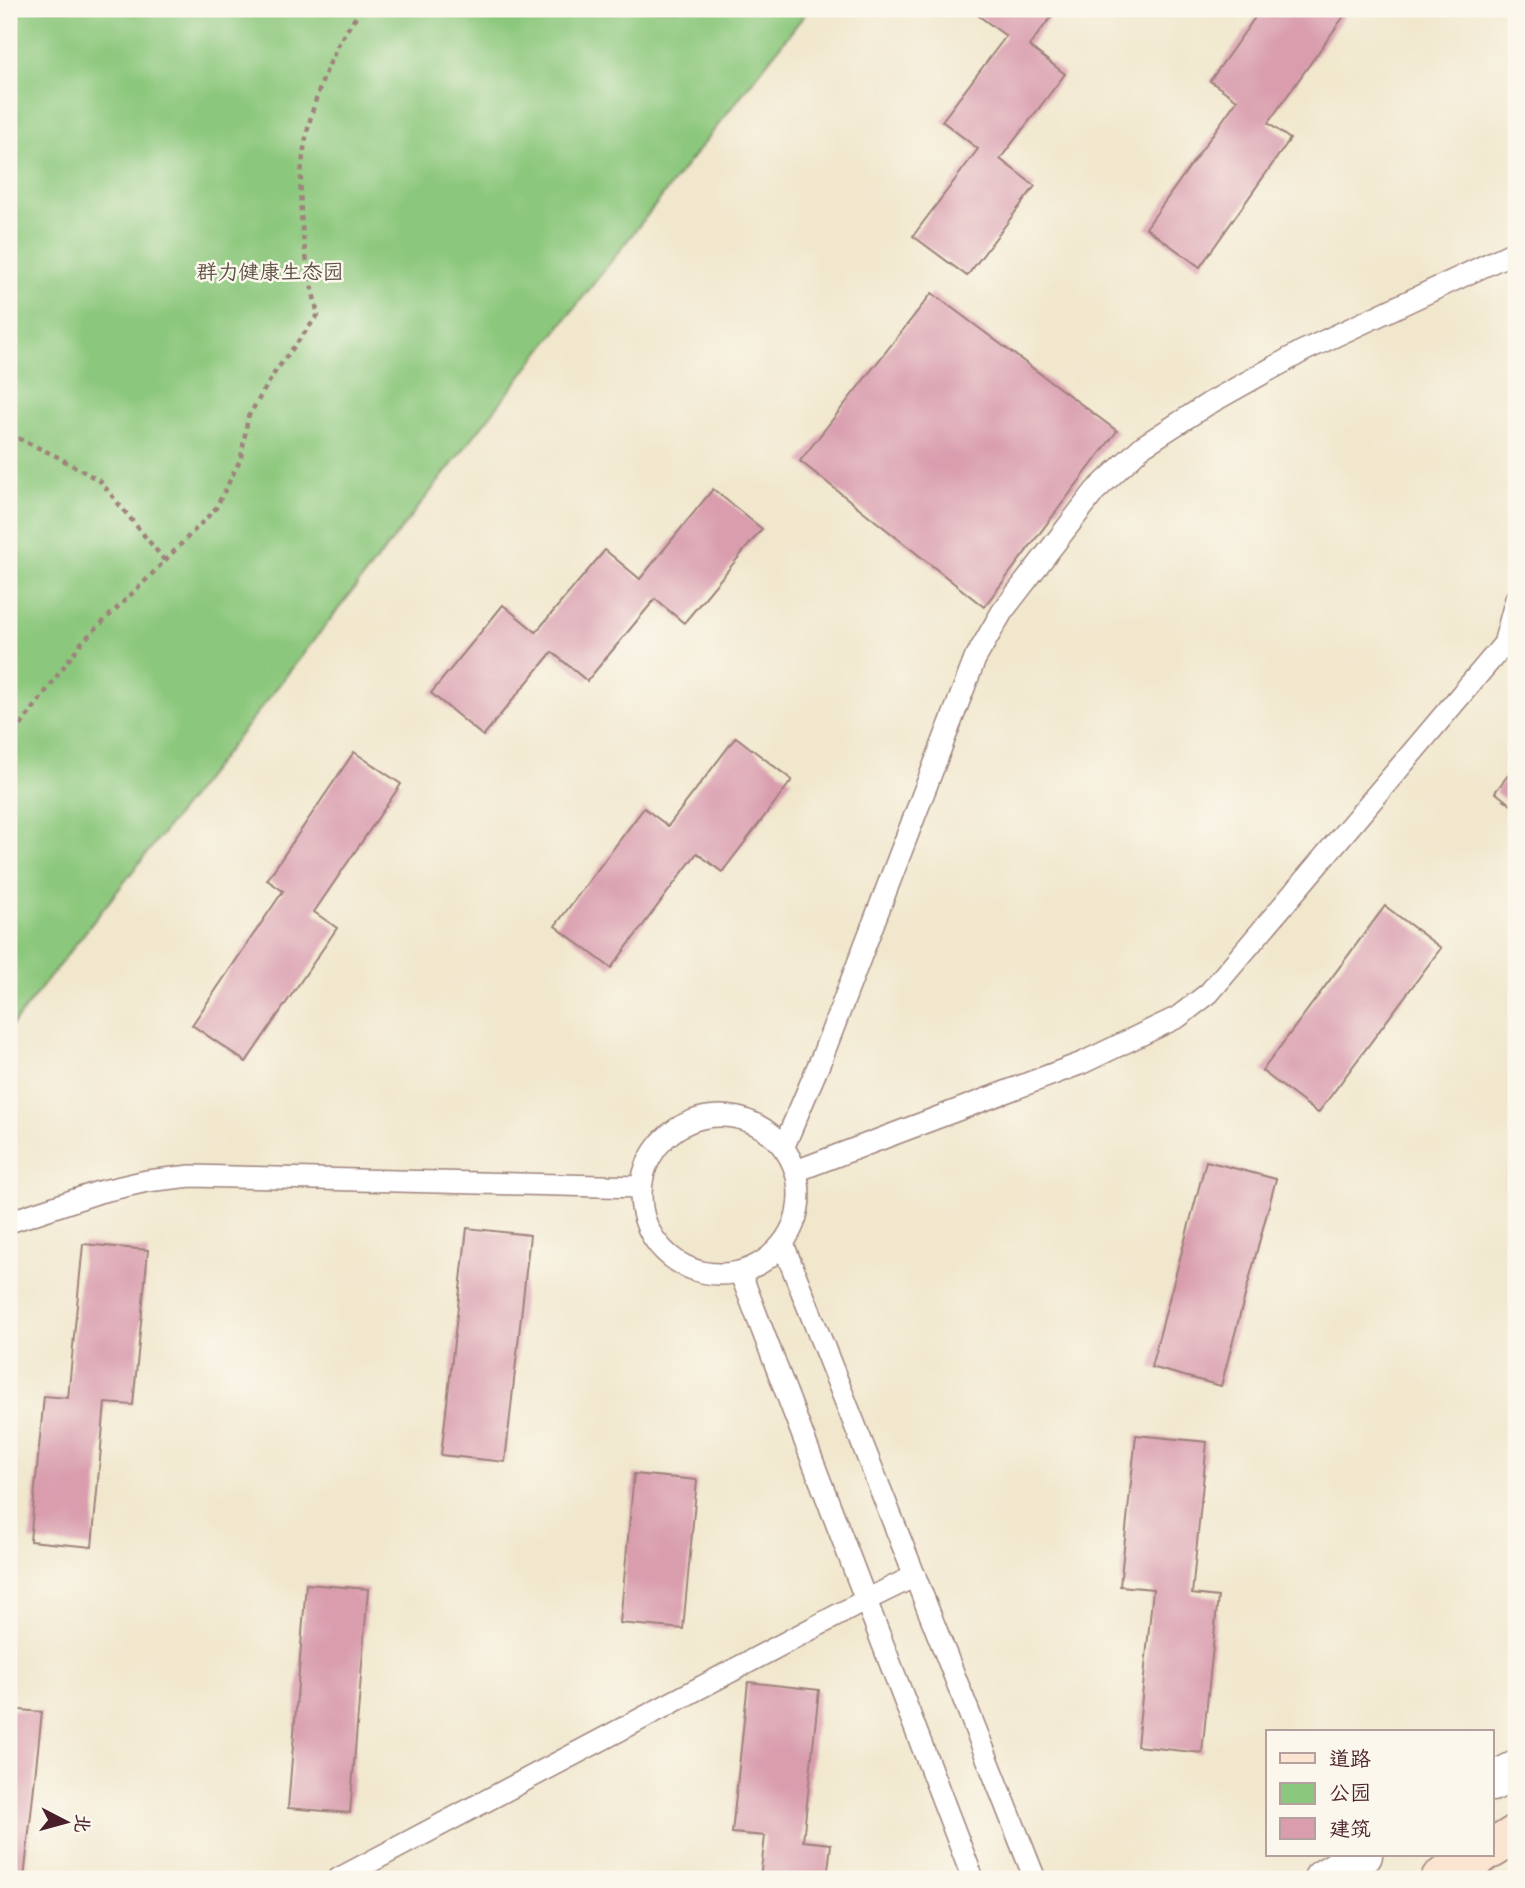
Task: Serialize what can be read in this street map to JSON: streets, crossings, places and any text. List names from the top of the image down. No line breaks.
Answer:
{"parks":["群力健康生态园"],"legend":["道路","公园","建筑"],"north":"right"}
